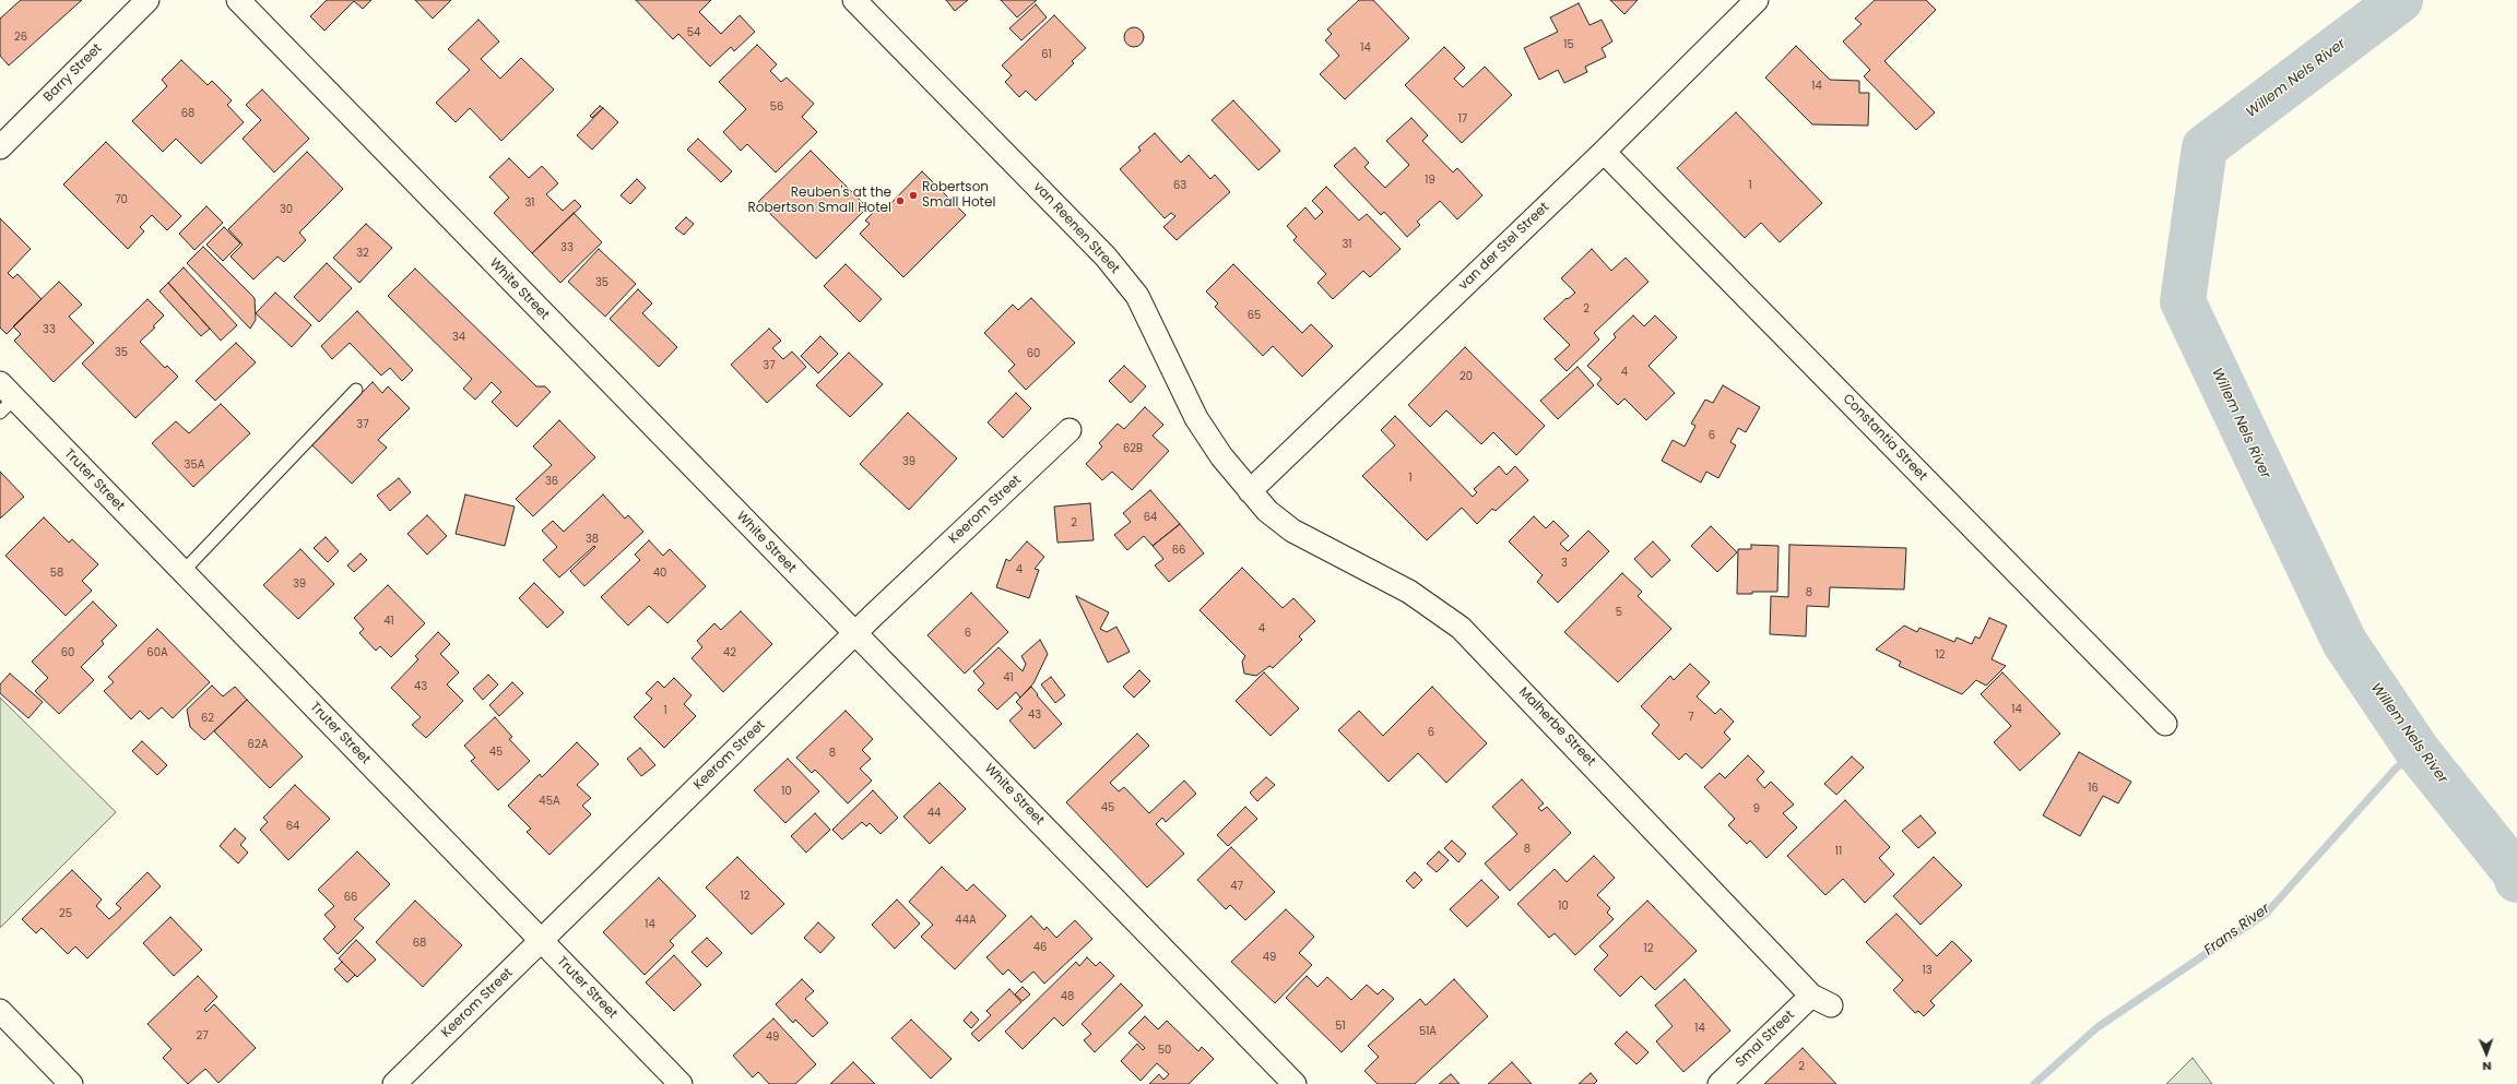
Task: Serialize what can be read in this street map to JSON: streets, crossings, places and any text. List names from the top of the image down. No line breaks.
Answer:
{"streets":{"street":["Barry Street","van Reenen Street","van der Stel Street","White Street","Constantia Street","Truter Street","Keerom Street","Malherbe Street","Smal Street"]},"crossings":[["van Reenen Street","van der Stel Street"],["van Reenen Street","Malherbe Street"],["van der Stel Street","Constantia Street"],["van der Stel Street","Malherbe Street"],["White Street","Keerom Street"],["Truter Street","Keerom Street"],["Malherbe Street","Smal Street"]],"water":["Willem Nels River","Frans River"],"places":["Robertson Small Hotel","Reuben's at the Robertson Small Hotel"],"house_numbers":["54","26","15","14","61","14","56","68","17","19","63","1","70","31","30","31","33","32","35","2","65","33","34","35","60","37","4","20","37","6","62B","39","35A","1","36","64","2","38","66","3","4","58","40","39","8","5","41","4","6","60","60A","42","12","41","43","14","1","43","7","62","6","62A","45","8","16","10","45A","45","9","44","64","8","11","47","12","66","10","25","44A","14","68","46","12","49","13","48","51","14","51A","27","49","50","2"],"north":"bottom"}
